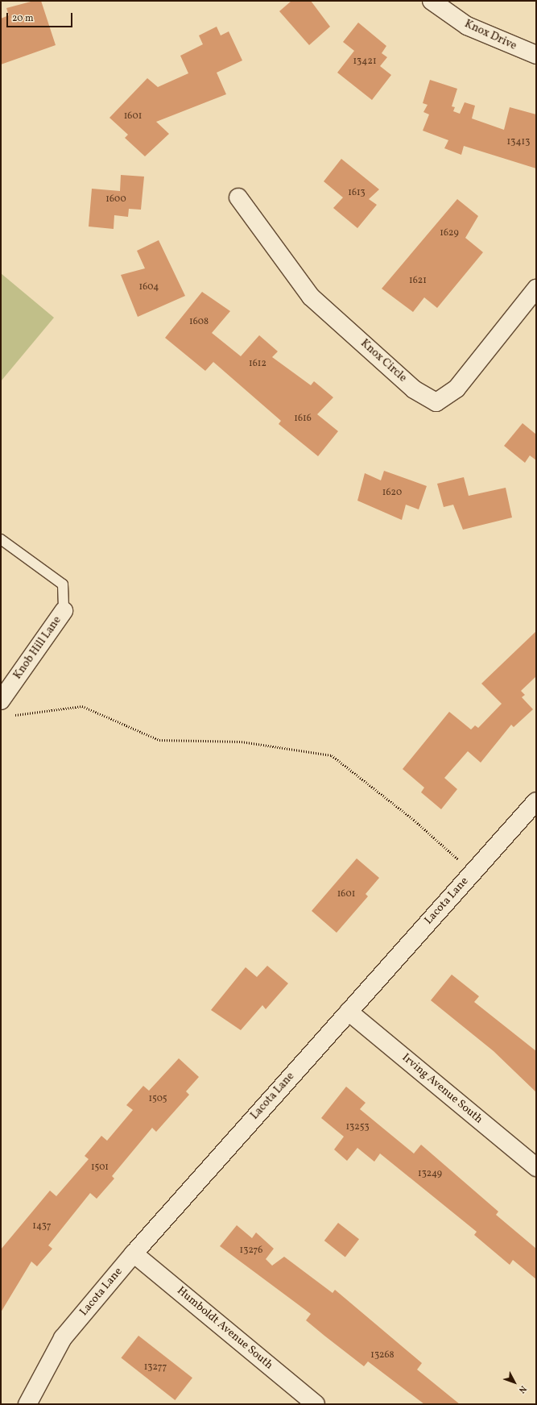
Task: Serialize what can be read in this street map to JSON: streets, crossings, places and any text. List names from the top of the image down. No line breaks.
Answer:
{"streets":{"street":["Knox Drive","Knox Circle","Knob Hill Lane","Lacota Lane","Irving Avenue South","Humboldt Avenue South"]},"crossings":[["Lacota Lane","Irving Avenue South"],["Lacota Lane","Humboldt Avenue South"]],"house_numbers":["13421","1601","13413","1613","1600","1629","1621","1604","1608","1612","1616","1620","1601","1505","13253","1501","13249","1437","13276","13268","13277"],"scale_bar":"20 m","north":"bottom right"}
